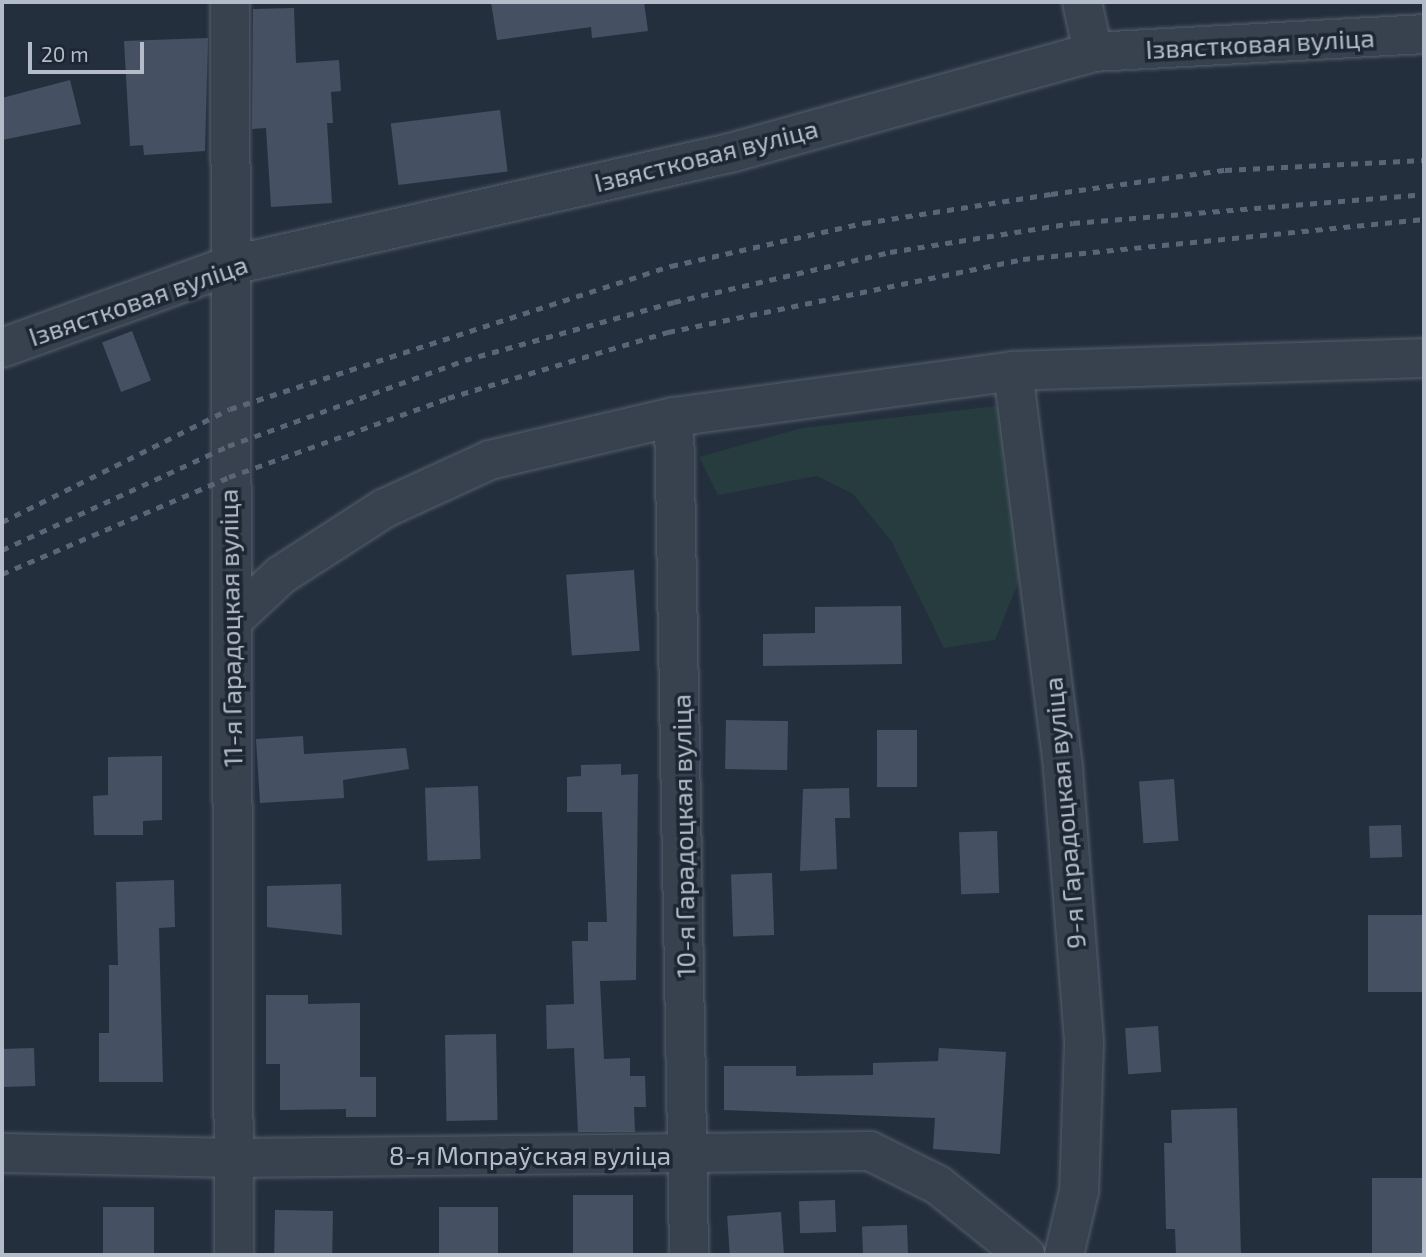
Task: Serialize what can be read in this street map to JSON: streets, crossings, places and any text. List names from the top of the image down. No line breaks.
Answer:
{"streets":{"street":["Ізвястковая вуліца","11-я Гарадоцкая вуліца","9-я Гарадоцкая вуліца","10-я Гарадоцкая вуліца","8-я Мопраўская вуліца"]},"crossings":[["Ізвястковая вуліца","11-я Гарадоцкая вуліца"],["11-я Гарадоцкая вуліца","8-я Мопраўская вуліца"],["10-я Гарадоцкая вуліца","8-я Мопраўская вуліца"]],"scale_bar":"20 m"}
